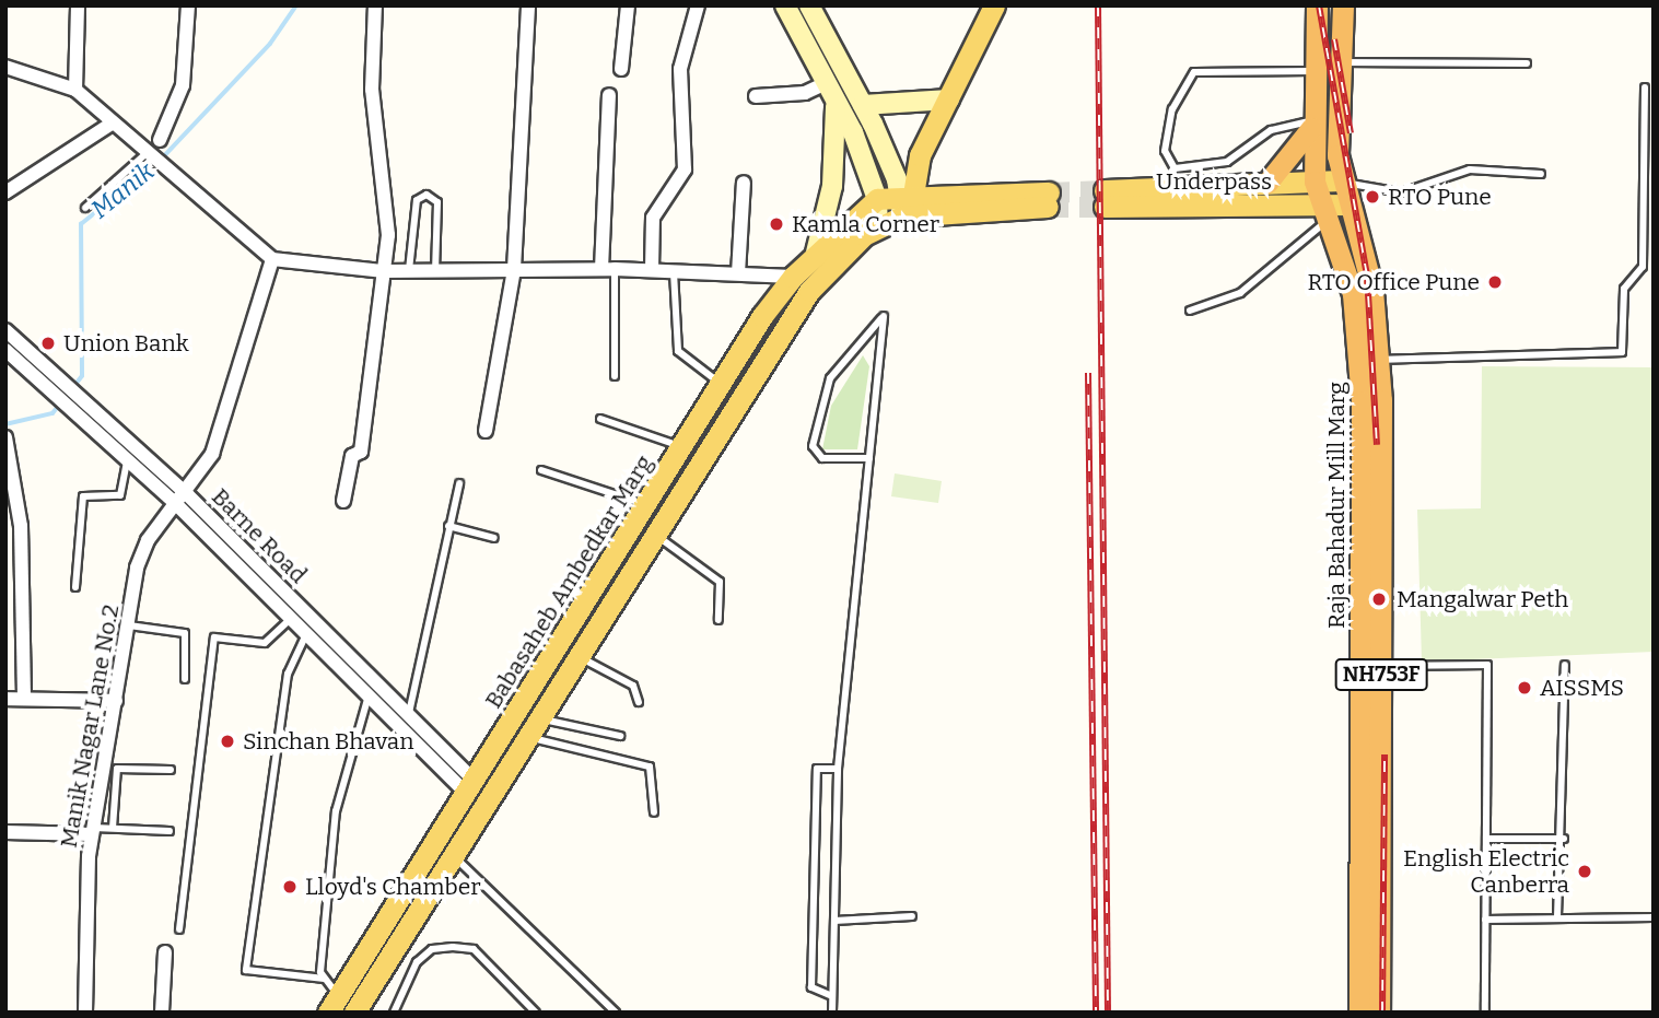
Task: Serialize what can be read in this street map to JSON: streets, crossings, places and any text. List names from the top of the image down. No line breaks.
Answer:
{"streets":{"highway":["Raja Bahadur Mill Marg","NH753F"],"main road":["Underpass","Babasaheb Ambedkar Marg"],"street":["Barne Road","Manik Nagar Lane No.2"]},"crossings":[["Underpass","Raja Bahadur Mill Marg"],["Barne Road","Babasaheb Ambedkar Marg"],["Barne Road","Manik Nagar Lane No.2"]],"water":["Manik"],"places":["RTO Pune","Kamla Corner","RTO Office Pune","Union Bank","Mangalwar Peth","AISSMS","Sinchan Bhavan","English Electric Canberra","Lloyd's Chamber"]}
